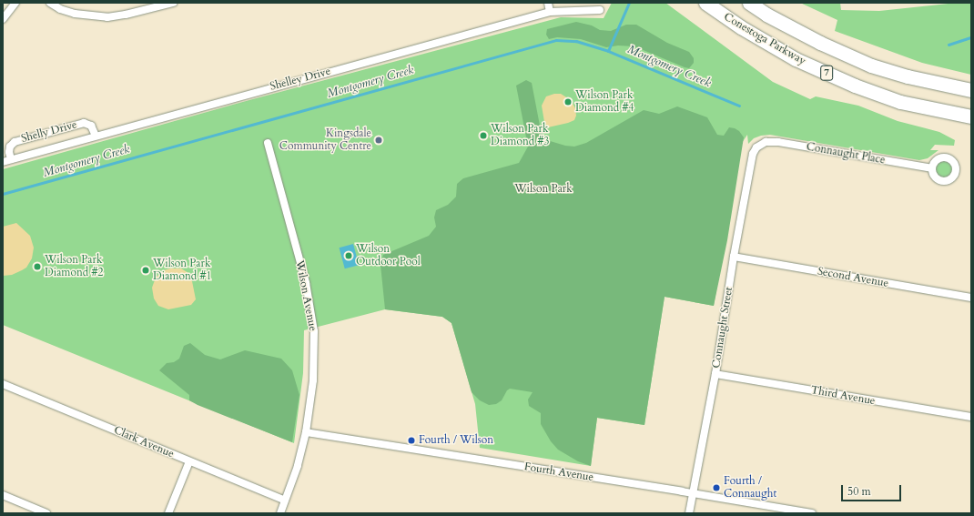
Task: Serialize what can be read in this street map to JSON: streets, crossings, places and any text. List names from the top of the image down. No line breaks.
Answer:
{"streets":{"highway":["Conestoga Parkway","7"],"street":["Shelley Drive","Shelly Drive","Connaught Place","Second Avenue","Wilson Avenue","Connaught Street","Third Avenue","Clark Avenue","Fourth Avenue"]},"crossings":[["Shelley Drive","Shelly Drive"],["Connaught Place","Connaught Street"],["Second Avenue","Connaught Street"],["Wilson Avenue","Clark Avenue"],["Wilson Avenue","Fourth Avenue"],["Connaught Street","Third Avenue"],["Connaught Street","Fourth Avenue"]],"water":["Montgomery Creek"],"parks":["Wilson Park"],"places":["Wilson Park Diamond #4","Wilson Park Diamond #3","Kingsdale Community Centre","Wilson Outdoor Pool","Wilson Park Diamond #2","Wilson Park Diamond #1","Fourth / Wilson","Fourth / Connaught"],"scale_bar":"50 m"}
